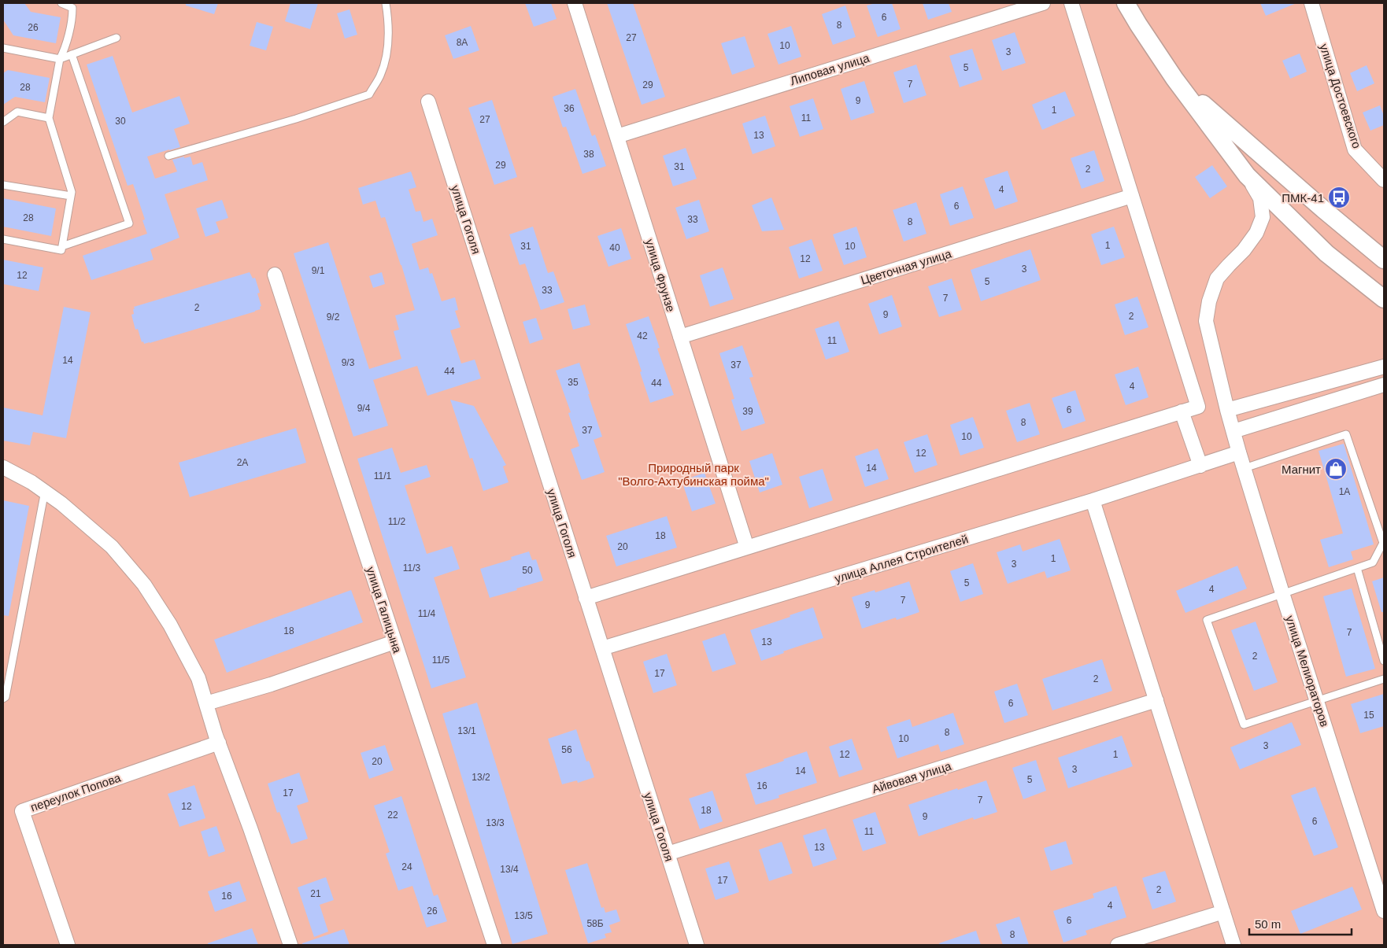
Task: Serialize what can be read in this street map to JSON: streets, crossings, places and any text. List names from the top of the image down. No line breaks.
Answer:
{"streets":{"street":["Липовая улица","улица Достоевского","улица Гоголя","Цветочная улица","улица Фрунзе","улица Аллея Строителей","улица Галицына","улица Мелиораторов","Айвовая улица","переулок Попова"]},"crossings":[["Липовая улица","улица Фрунзе"],["улица Гоголя","улица Аллея Строителей"],["улица Гоголя","Айвовая улица"],["Цветочная улица","улица Фрунзе"],["улица Аллея Строителей","улица Мелиораторов"]],"parks":["Природный парк \"Волго-Ахтубинская пойма\""],"places":{"bus stop":["ПМК-41"],"shop":["Магнит"]},"house_numbers":["6","8","26","27","8А","10","3","5","7","29","28","9","36","1","11","27","30","13","38","29","31","2","4","6","28","33","8","1","31","10","40","12","3","9/1","12","5","33","7","2","9","2","9/2","42","11","14","9/3","37","44","35","44","4","9/4","6","39","8","37","10","12","2А","14","11/1","1А","11/2","18","20","1","3","11/3","50","5","4","7","9","11/4","18","7","13","2","11/5","17","2","6","15","13/1","8","10","3","56","12","1","20","3","14","13/2","5","16","17","7","12","18","22","9","6","13/3","11","13","24","13/4","17","2","21","16","4","26","13/5","6","58Б","8"],"scale_bar":"50 m"}
